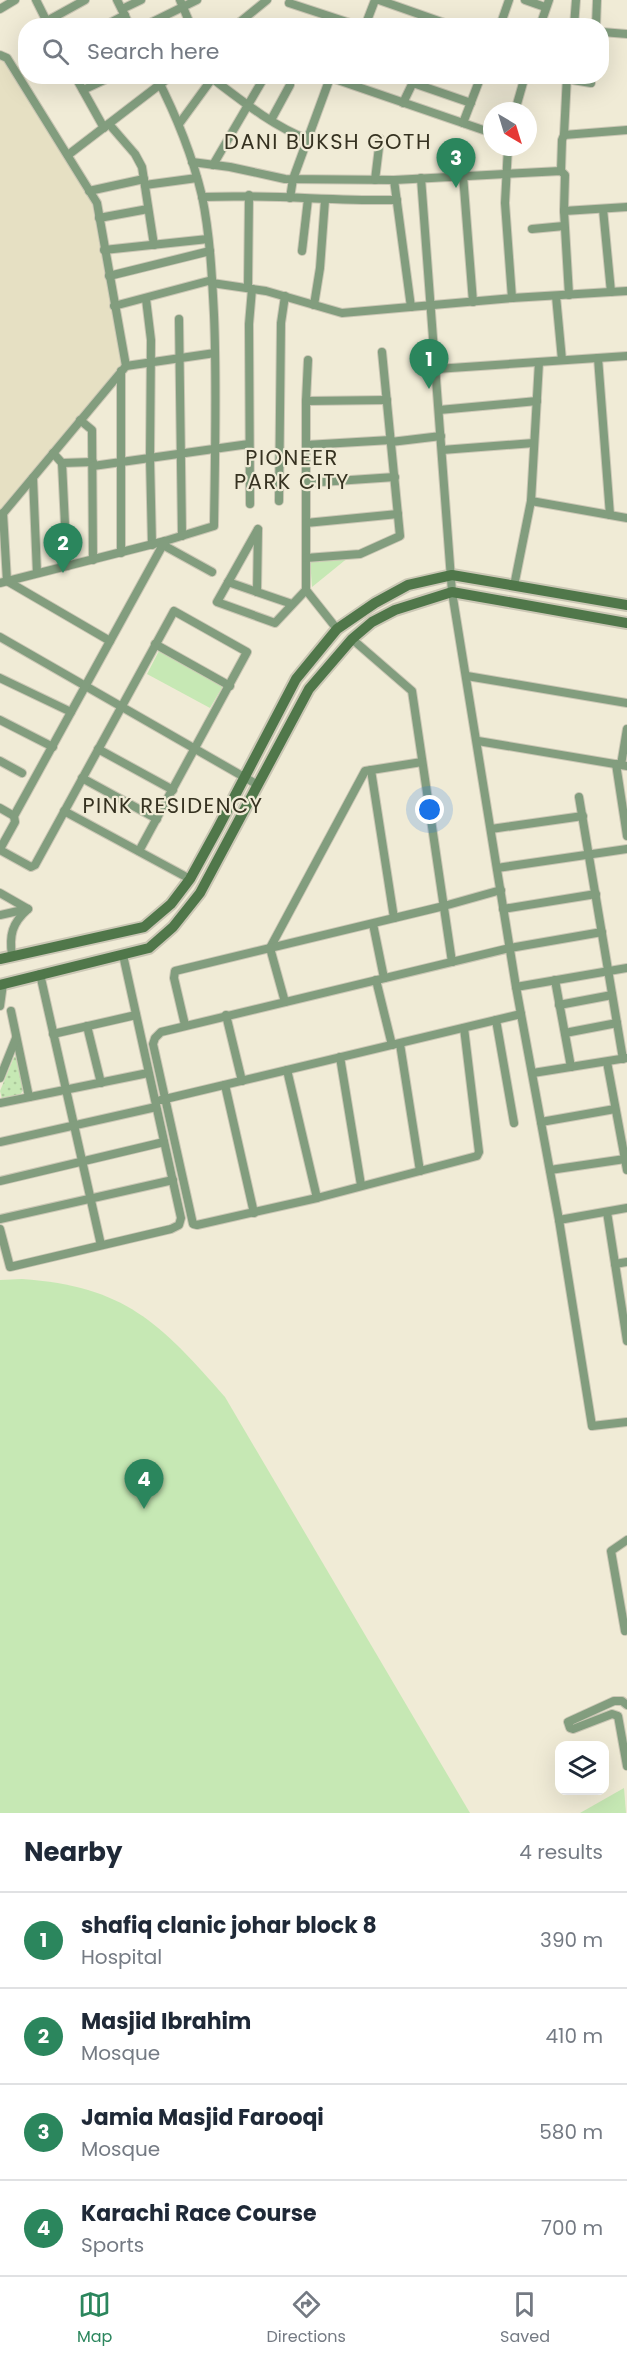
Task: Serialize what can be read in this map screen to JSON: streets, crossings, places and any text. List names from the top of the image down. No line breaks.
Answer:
{"districts":["DANI BUKSH GOTH","PIONEER PARK CITY","PINK RESIDENCY"],"north":"bottom right","page":{"search":"Search here","pins":["3","1","2","4"],"heading":["Nearby","4 results"],"list":[{"mark":"1","name":"shafiq clanic johar block 8","note":"Hospital","value":"390 m"},{"mark":"2","name":"Masjid Ibrahim","note":"Mosque","value":"410 m"},{"mark":"3","name":"Jamia Masjid Farooqi","note":"Mosque","value":"580 m"},{"mark":"4","name":"Karachi Race Course","note":"Sports","value":"700 m"}],"nav":["Map","Directions","Saved"]}}
